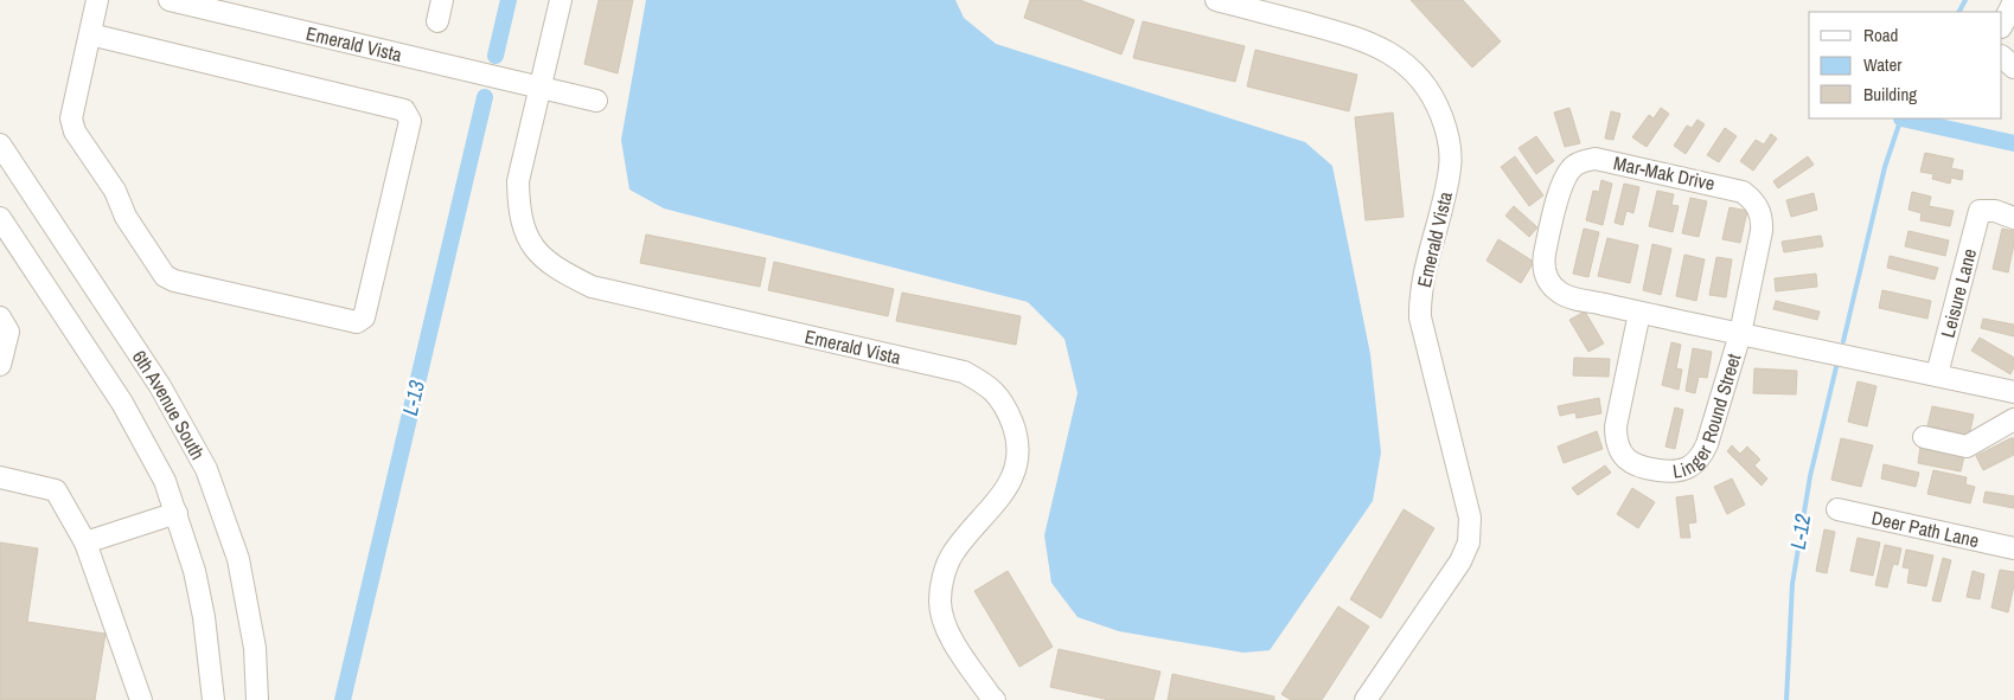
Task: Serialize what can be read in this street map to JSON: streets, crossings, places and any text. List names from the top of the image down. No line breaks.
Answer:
{"streets":{"street":["Emerald Vista","Mar-Mak Drive","Leisure Lane","6th Avenue South","Linger Round Street","Deer Path Lane"]},"crossings":[["Mar-Mak Drive","Linger Round Street"]],"water":["L-13","L-12"],"legend":["Road","Water","Building"]}
